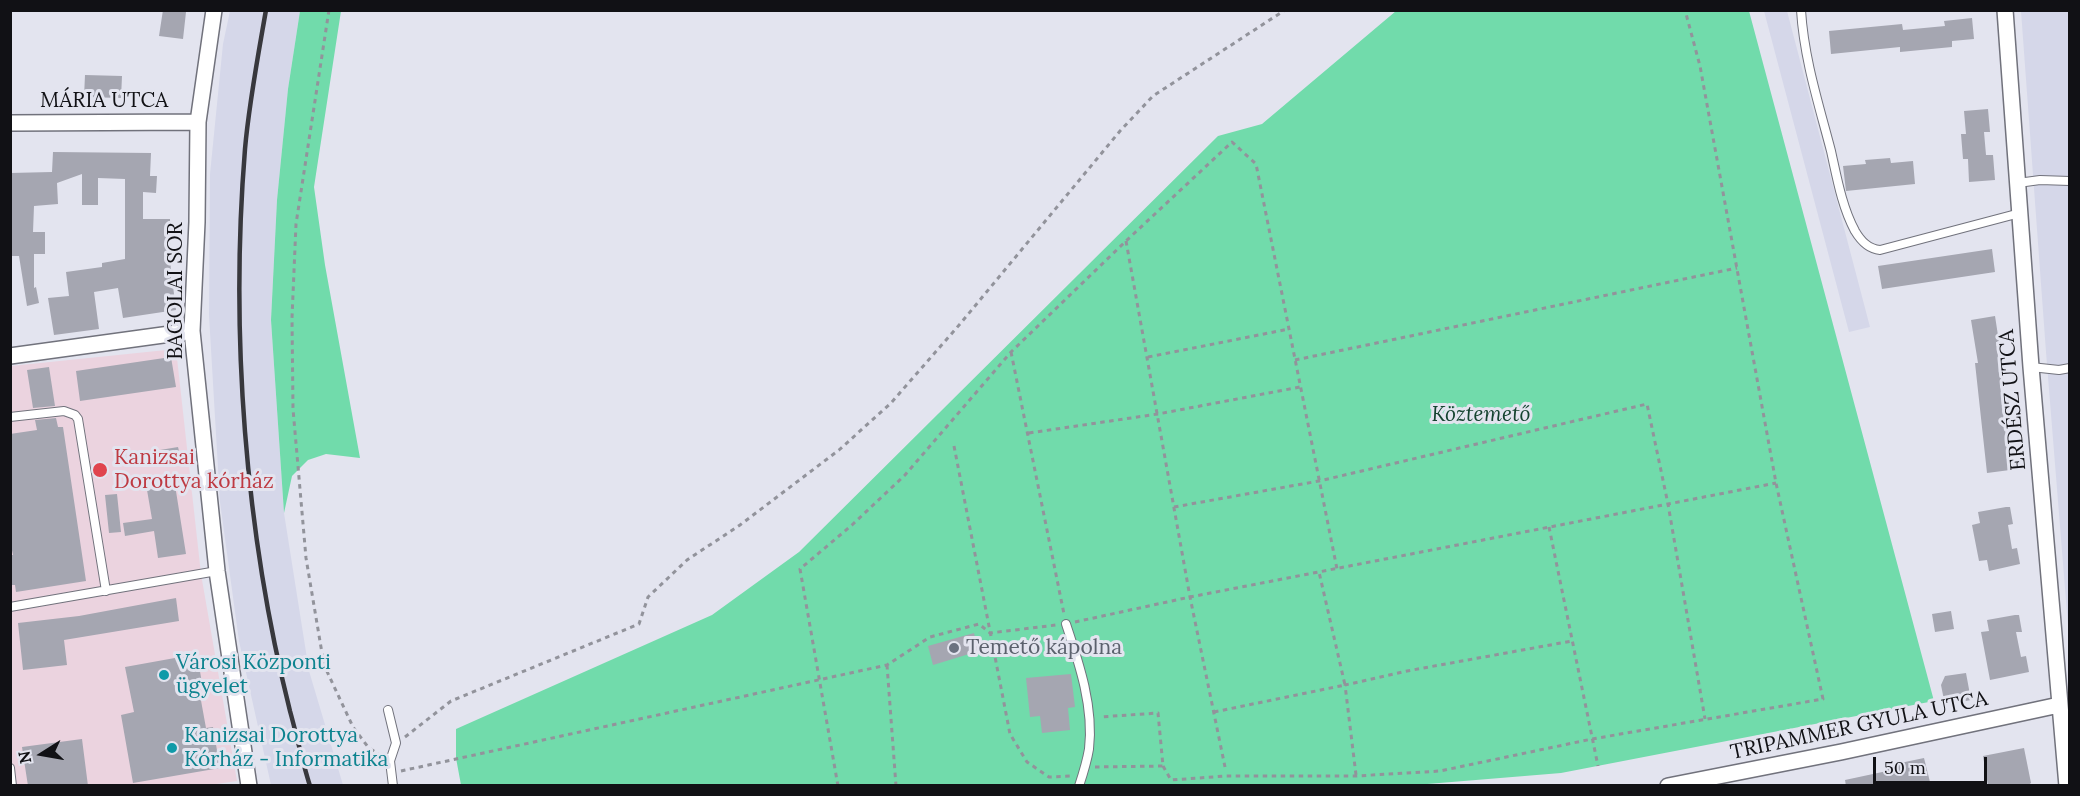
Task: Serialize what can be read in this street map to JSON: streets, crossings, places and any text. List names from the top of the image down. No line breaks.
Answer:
{"streets":{"street":["MÁRIA UTCA","BAGOLAI SOR","ERDÉSZ UTCA","TRIPAMMER GYULA UTCA"]},"crossings":[["MÁRIA UTCA","BAGOLAI SOR"],["ERDÉSZ UTCA","TRIPAMMER GYULA UTCA"]],"parks":["Köztemető"],"places":["Kanizsai Dorottya kórház","Temető kápolna","Városi Központi ügyelet","Kanizsai Dorottya Kórház - Informatika"],"scale_bar":"50 m","north":"left"}
